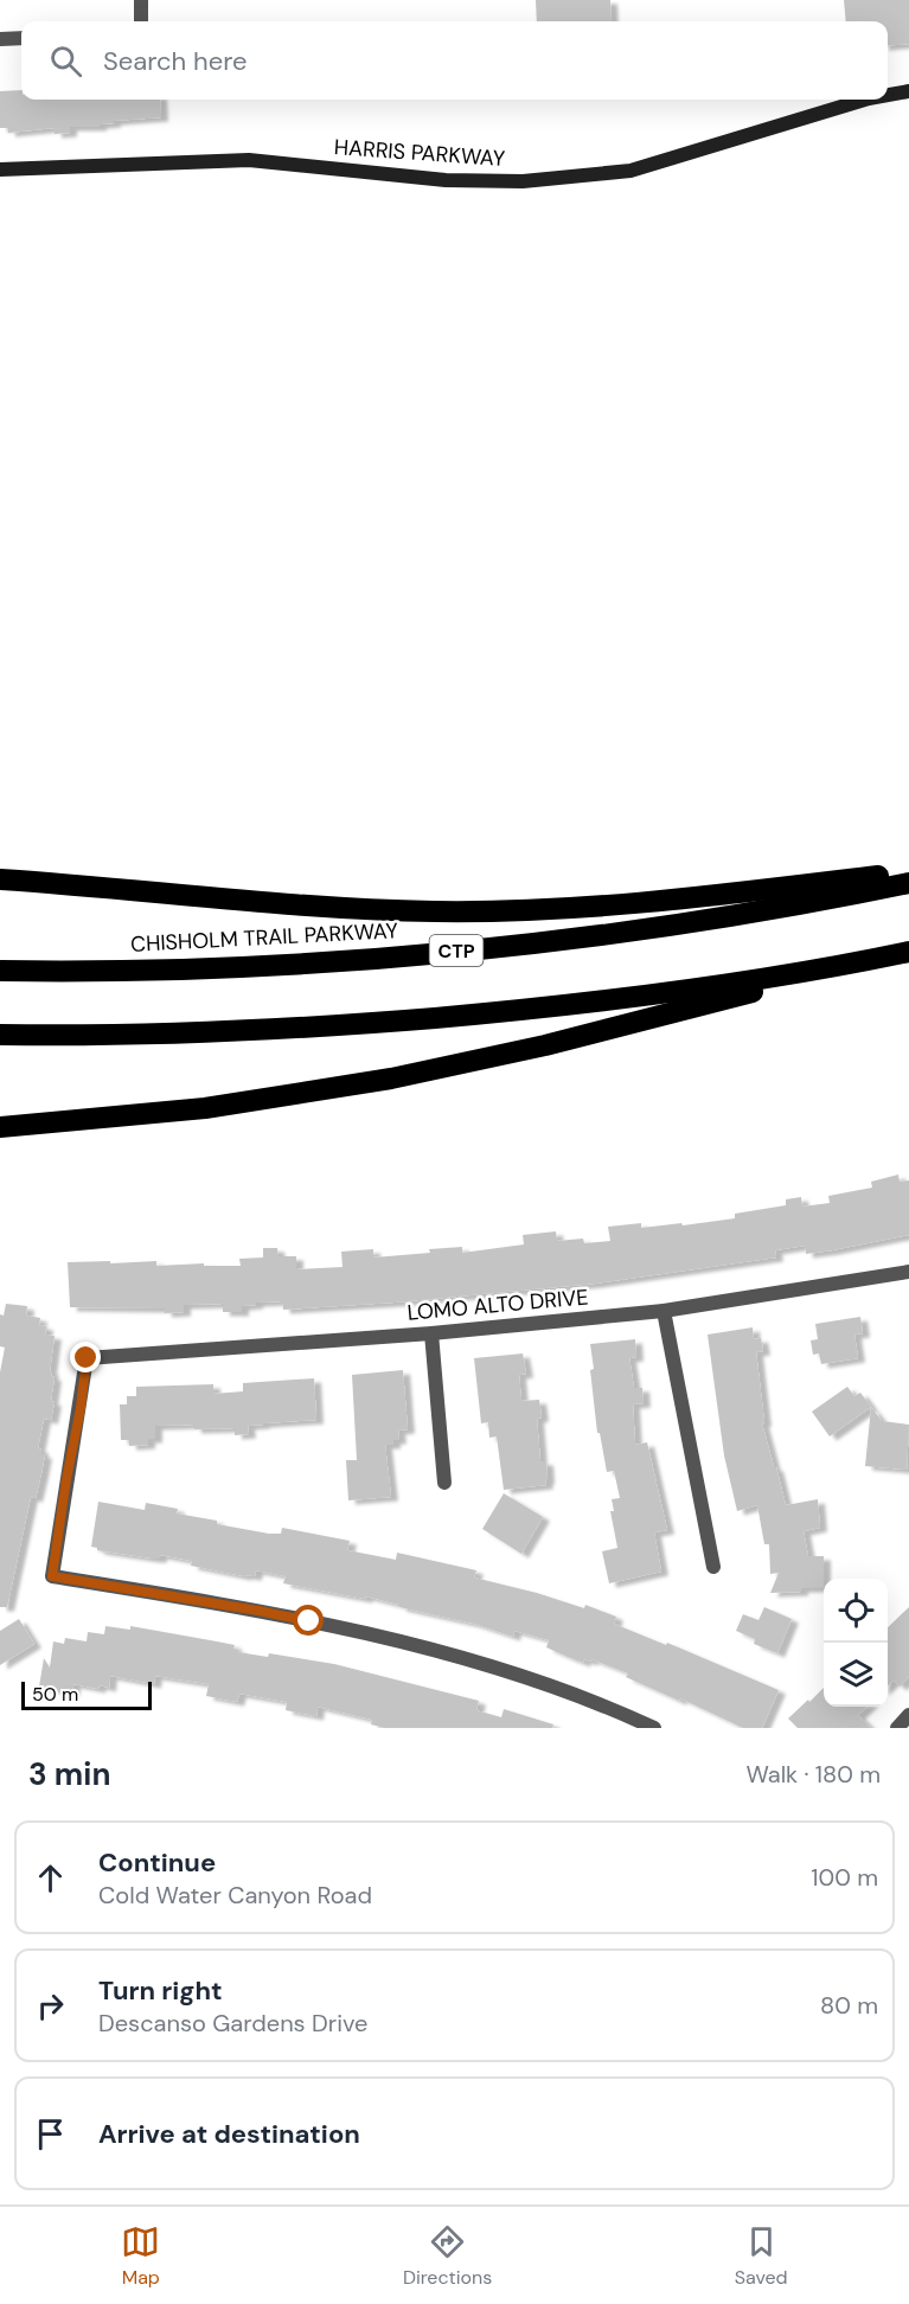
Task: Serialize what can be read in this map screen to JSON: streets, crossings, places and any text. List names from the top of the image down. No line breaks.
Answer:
{"streets":{"highway":["CHISHOLM TRAIL PARKWAY","CTP"],"street":["HARRIS PARKWAY","LOMO ALTO DRIVE"]},"scale_bar":"50 m","page":{"search":"Search here","scale":"50 m","heading":["3 min","Walk · 180 m"],"list":[["Continue","Cold Water Canyon Road","100 m"],["Turn right","Descanso Gardens Drive","80 m"],"Arrive at destination"],"nav":["Map","Directions","Saved"]}}
